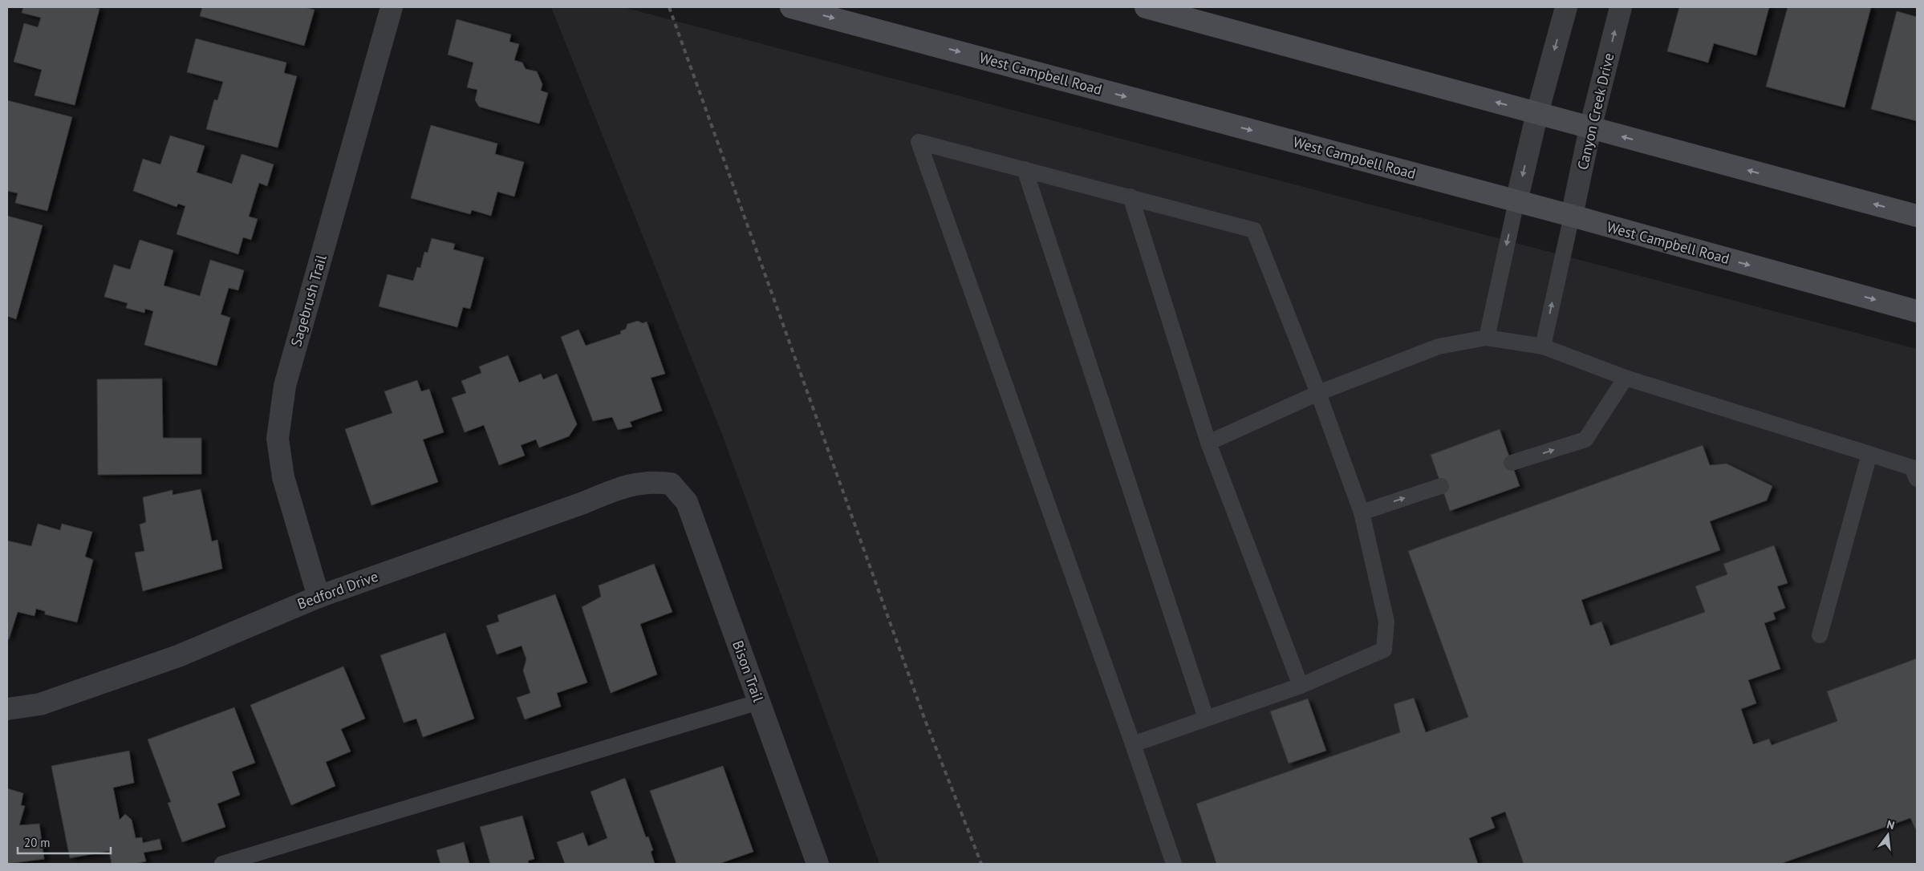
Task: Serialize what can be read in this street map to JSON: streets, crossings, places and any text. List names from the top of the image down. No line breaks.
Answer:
{"streets":{"main road":["West Campbell Road"],"street":["Canyon Creek Drive","Sagebrush Trail","Bedford Drive","Bison Trail"]},"crossings":[["West Campbell Road","Canyon Creek Drive"],["Sagebrush Trail","Bedford Drive"],["Bedford Drive","Bison Trail"]],"scale_bar":"20 m","north":"top"}
